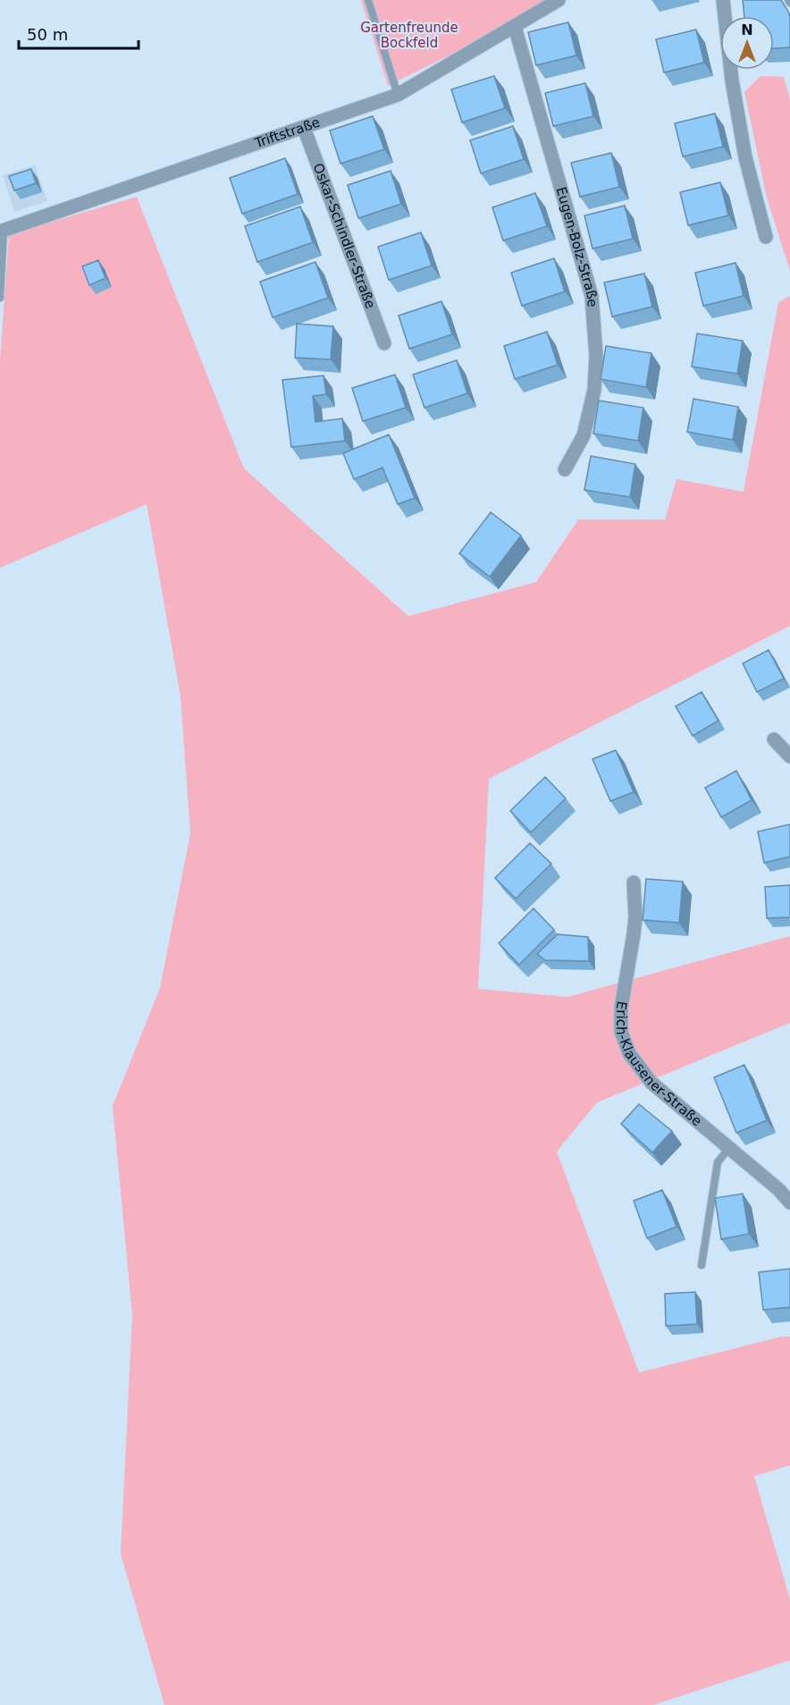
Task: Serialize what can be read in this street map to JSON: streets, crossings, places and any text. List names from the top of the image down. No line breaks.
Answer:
{"streets":{"street":["Triftstraße","Oskar-Schindler-Straße","Eugen-Bolz-Straße","Erich-Klausener-Straße"]},"crossings":[["Triftstraße","Oskar-Schindler-Straße"],["Triftstraße","Eugen-Bolz-Straße"]],"parks":["Gartenfreunde Bockfeld"],"scale_bar":"50 m","north":"top"}
